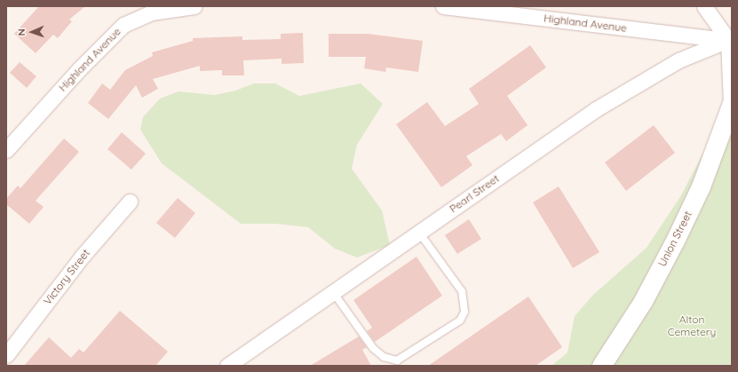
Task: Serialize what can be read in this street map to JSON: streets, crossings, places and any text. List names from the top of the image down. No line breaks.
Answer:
{"streets":{"street":["Highland Avenue","Pearl Street","Union Street","Victory Street"]},"crossings":[["Highland Avenue","Pearl Street"]],"parks":["Alton Cemetery"],"north":"left"}
